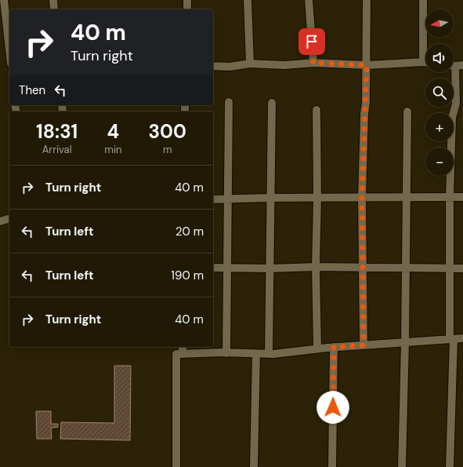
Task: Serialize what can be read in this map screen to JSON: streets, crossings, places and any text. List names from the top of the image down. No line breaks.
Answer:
{"north":"left","page":{"map_buttons":["+","−"],"turn":["40 m","Turn right"],"then":"Then","eta":["18:31","Arrival","4","min","300","m"],"list":[{"name":"Turn right","value":"40 m"},{"name":"Turn left","value":"20 m"},{"name":"Turn left","value":"190 m"},{"name":"Turn right","value":"40 m"}]}}
